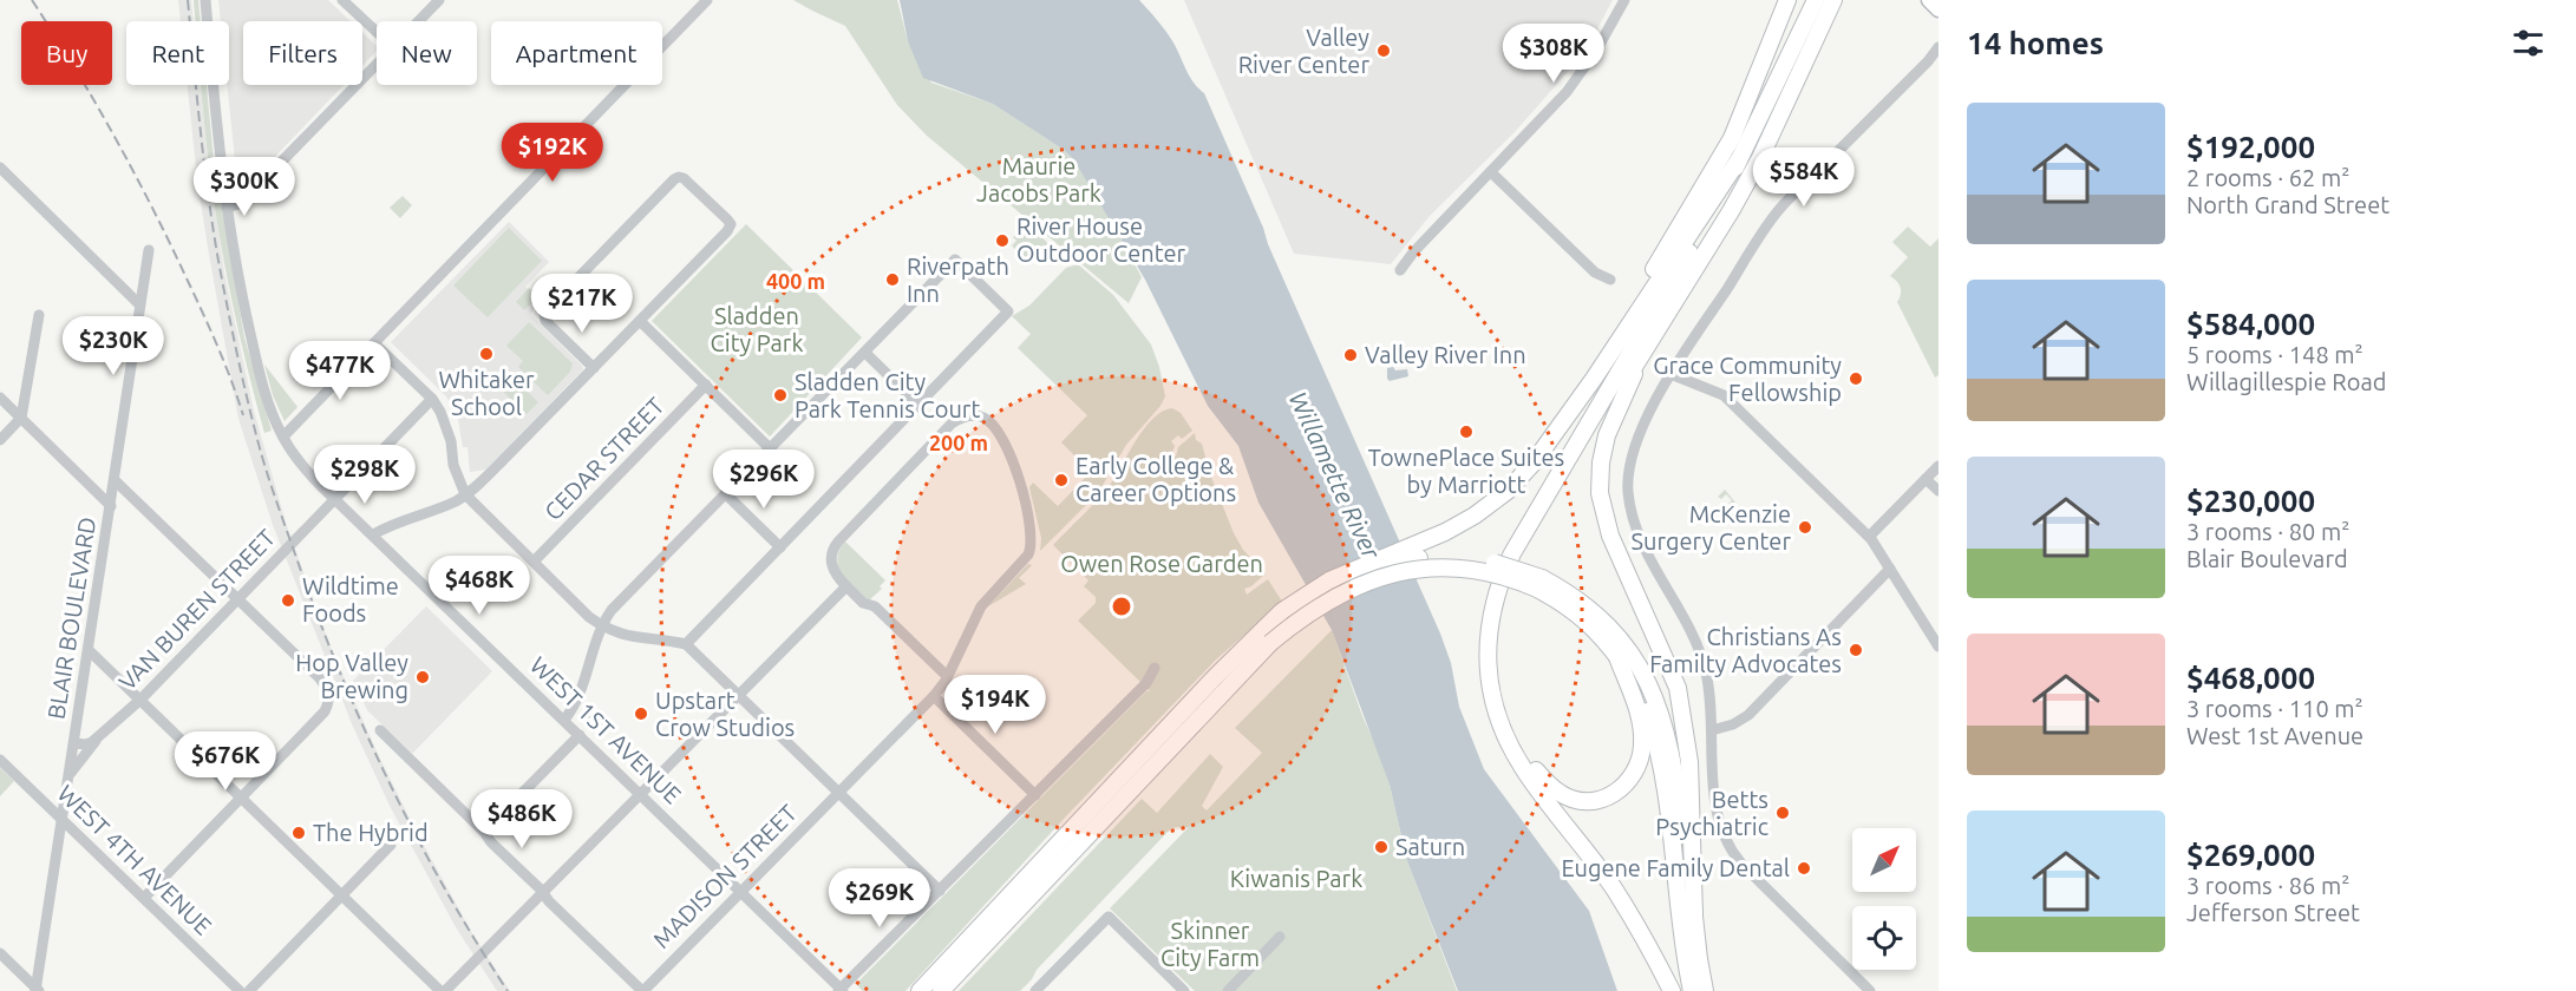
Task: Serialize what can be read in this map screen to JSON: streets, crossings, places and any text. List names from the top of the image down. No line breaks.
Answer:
{"streets":{"street":["CEDAR STREET","VAN BUREN STREET","BLAIR BOULEVARD","WEST 1ST AVENUE","WEST 4TH AVENUE","MADISON STREET"]},"crossings":[["VAN BUREN STREET","BLAIR BOULEVARD"],["VAN BUREN STREET","WEST 1ST AVENUE"],["BLAIR BOULEVARD","WEST 4TH AVENUE"],["WEST 1ST AVENUE","MADISON STREET"]],"water":["Willamette River"],"parks":["Maurie Jacobs Park","Sladden City Park","Owen Rose Garden","Kiwanis Park","Skinner City Farm"],"places":["Valley River Center","River House Outdoor Center","Riverpath Inn","Whitaker School","Valley River Inn","Grace Community Fellowship","Sladden City Park Tennis Court","TownePlace Suites by Marriott","Early College & Career Options","McKenzie Surgery Center","Wildtime Foods","Christians As Familty Advocates","Hop Valley Brewing","Upstart Crow Studios","Betts Psychiatric","The Hybrid","Saturn","Eugene Family Dental"],"north":"top right","page":{"heading":"14 homes","chip":["Buy","Rent","Filters","New","Apartment"],"price":["$308K","$192K","$584K","$300K","$217K","$230K","$477K","$298K","$296K","$468K","$194K","$676K","$486K","$269K"],"list":[{"name":"$192,000","note":"2 rooms · 62 m² · North Grand Street"},{"name":"$584,000","note":"5 rooms · 148 m² · Willagillespie Road"},{"name":"$230,000","note":"3 rooms · 80 m² · Blair Boulevard"},{"name":"$468,000","note":"3 rooms · 110 m² · West 1st Avenue"},{"name":"$269,000","note":"3 rooms · 86 m² · Jefferson Street"}]},"rings":["400 m","200 m"]}
